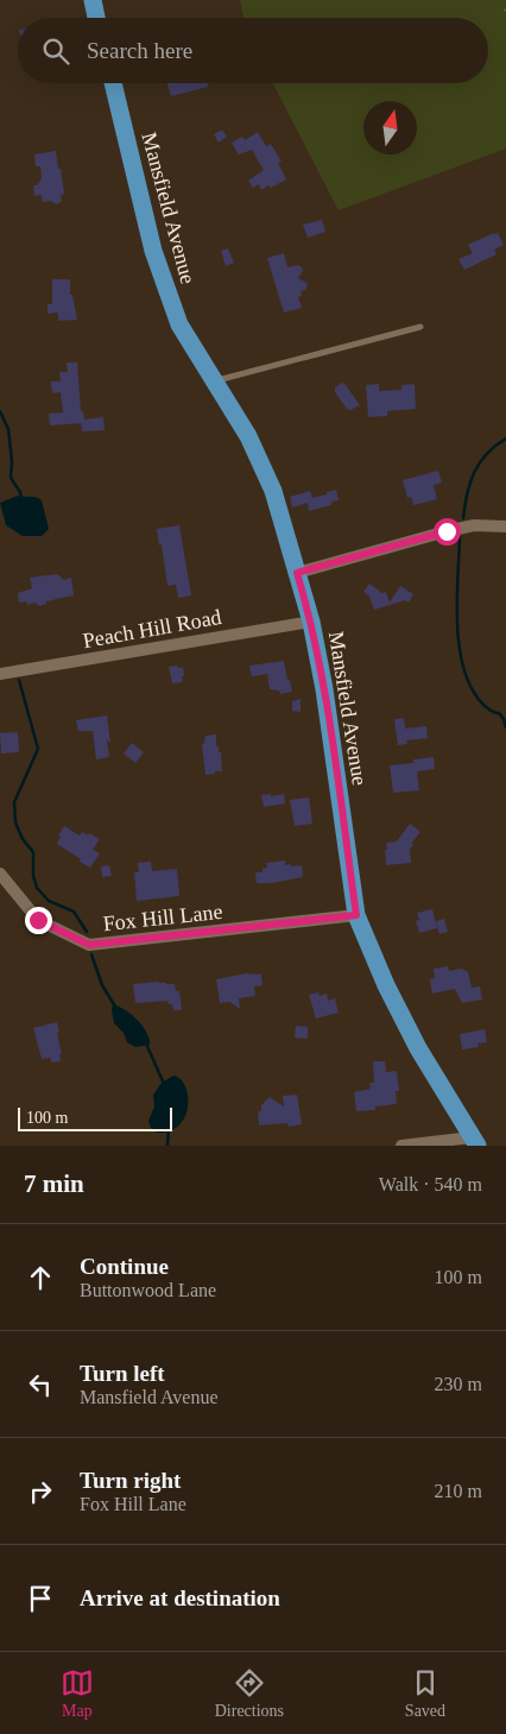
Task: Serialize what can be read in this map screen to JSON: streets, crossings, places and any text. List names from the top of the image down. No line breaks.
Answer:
{"streets":{"main road":["Mansfield Avenue"],"street":["Peach Hill Road","Fox Hill Lane"]},"crossings":[["Mansfield Avenue","Peach Hill Road"],["Mansfield Avenue","Fox Hill Lane"]],"scale_bar":"100 m","north":"top","page":{"search":"Search here","scale":"100 m","heading":["7 min","Walk · 540 m"],"list":[["Continue","Buttonwood Lane","100 m"],["Turn left","Mansfield Avenue","230 m"],["Turn right","Fox Hill Lane","210 m"],"Arrive at destination"],"nav":["Map","Directions","Saved"]}}
